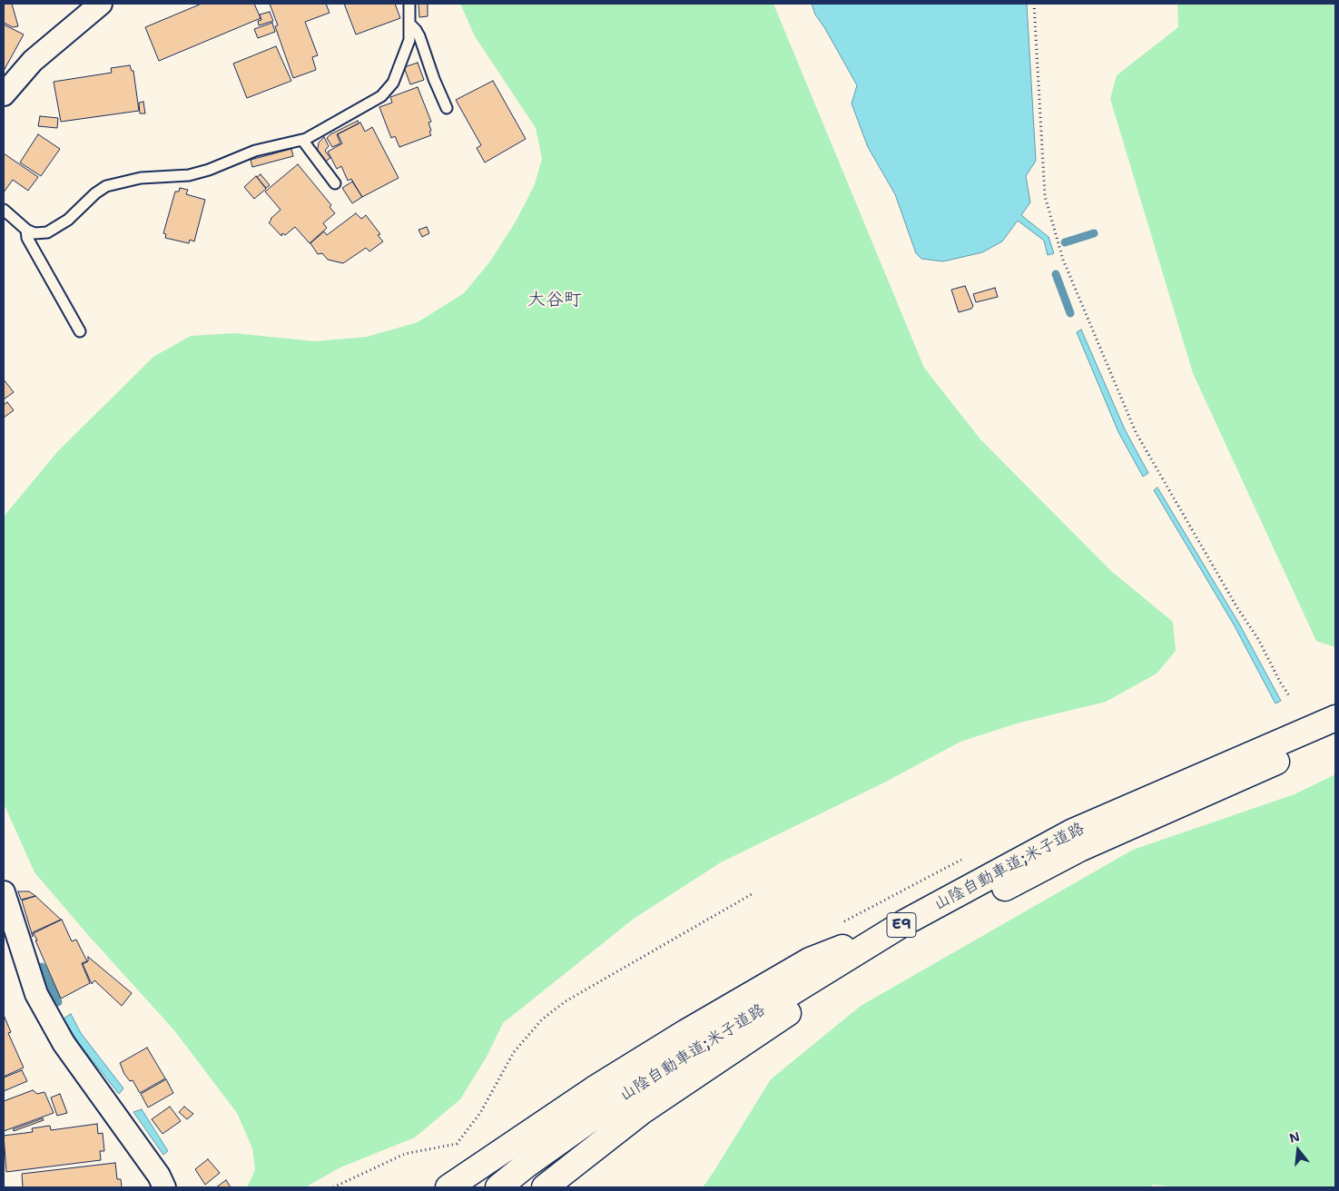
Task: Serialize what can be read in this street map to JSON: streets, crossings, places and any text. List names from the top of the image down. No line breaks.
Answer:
{"streets":{"highway":["山陰自動車道;米子道路","E9"]},"districts":["大谷町"],"north":"top"}
